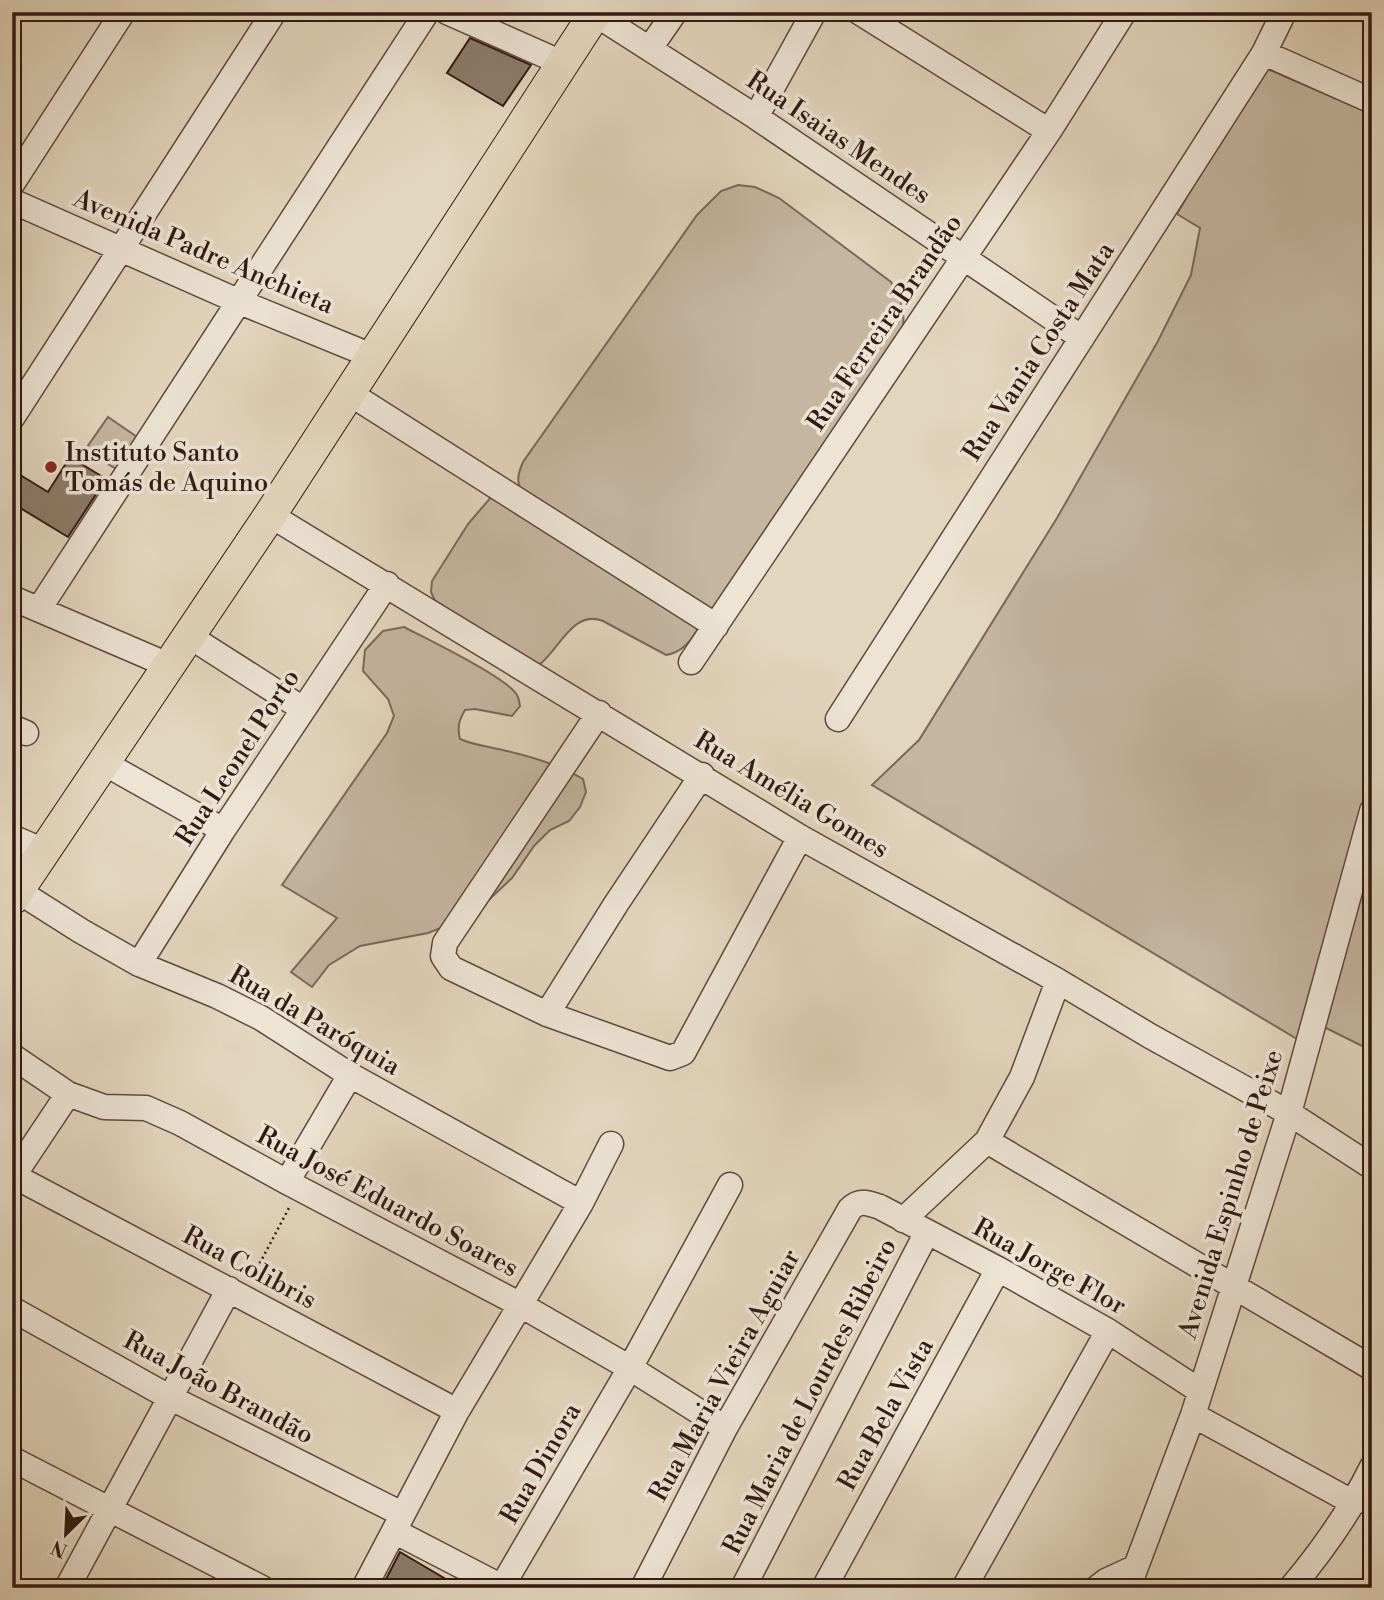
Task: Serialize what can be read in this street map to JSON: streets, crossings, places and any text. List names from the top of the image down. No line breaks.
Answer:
{"streets":{"street":["Rua Isaias Mendes","Avenida Padre Anchieta","Rua Ferreira Brandão","Rua Vania Costa Mata","Rua Leonel Porto","Rua Amélia Gomes","Rua da Paróquia","Avenida Espinho de Peixe","Rua José Eduardo Soares","Rua Jorge Flor","Rua Colibris","Rua Maria Vieira Aguiar","Rua João Brandão","Rua Maria de Lourdes Ribeiro","Rua Bela Vista","Rua Dinora"]},"crossings":[["Rua Isaias Mendes","Rua Ferreira Brandão"],["Rua Isaias Mendes","Rua Vania Costa Mata"],["Avenida Padre Anchieta","Rua Ferreira Brandão"],["Rua Leonel Porto","Rua Amélia Gomes"],["Rua Leonel Porto","Rua da Paróquia"],["Rua Amélia Gomes","Avenida Espinho de Peixe"],["Avenida Espinho de Peixe","Rua Jorge Flor"],["Rua José Eduardo Soares","Rua Maria Vieira Aguiar"],["Rua José Eduardo Soares","Rua Dinora"],["Rua Jorge Flor","Rua Maria Vieira Aguiar"],["Rua Jorge Flor","Rua Maria de Lourdes Ribeiro"],["Rua Jorge Flor","Rua Bela Vista"],["Rua João Brandão","Rua Dinora"]],"places":["Instituto Santo Tomás de Aquino"],"north":"bottom left"}
